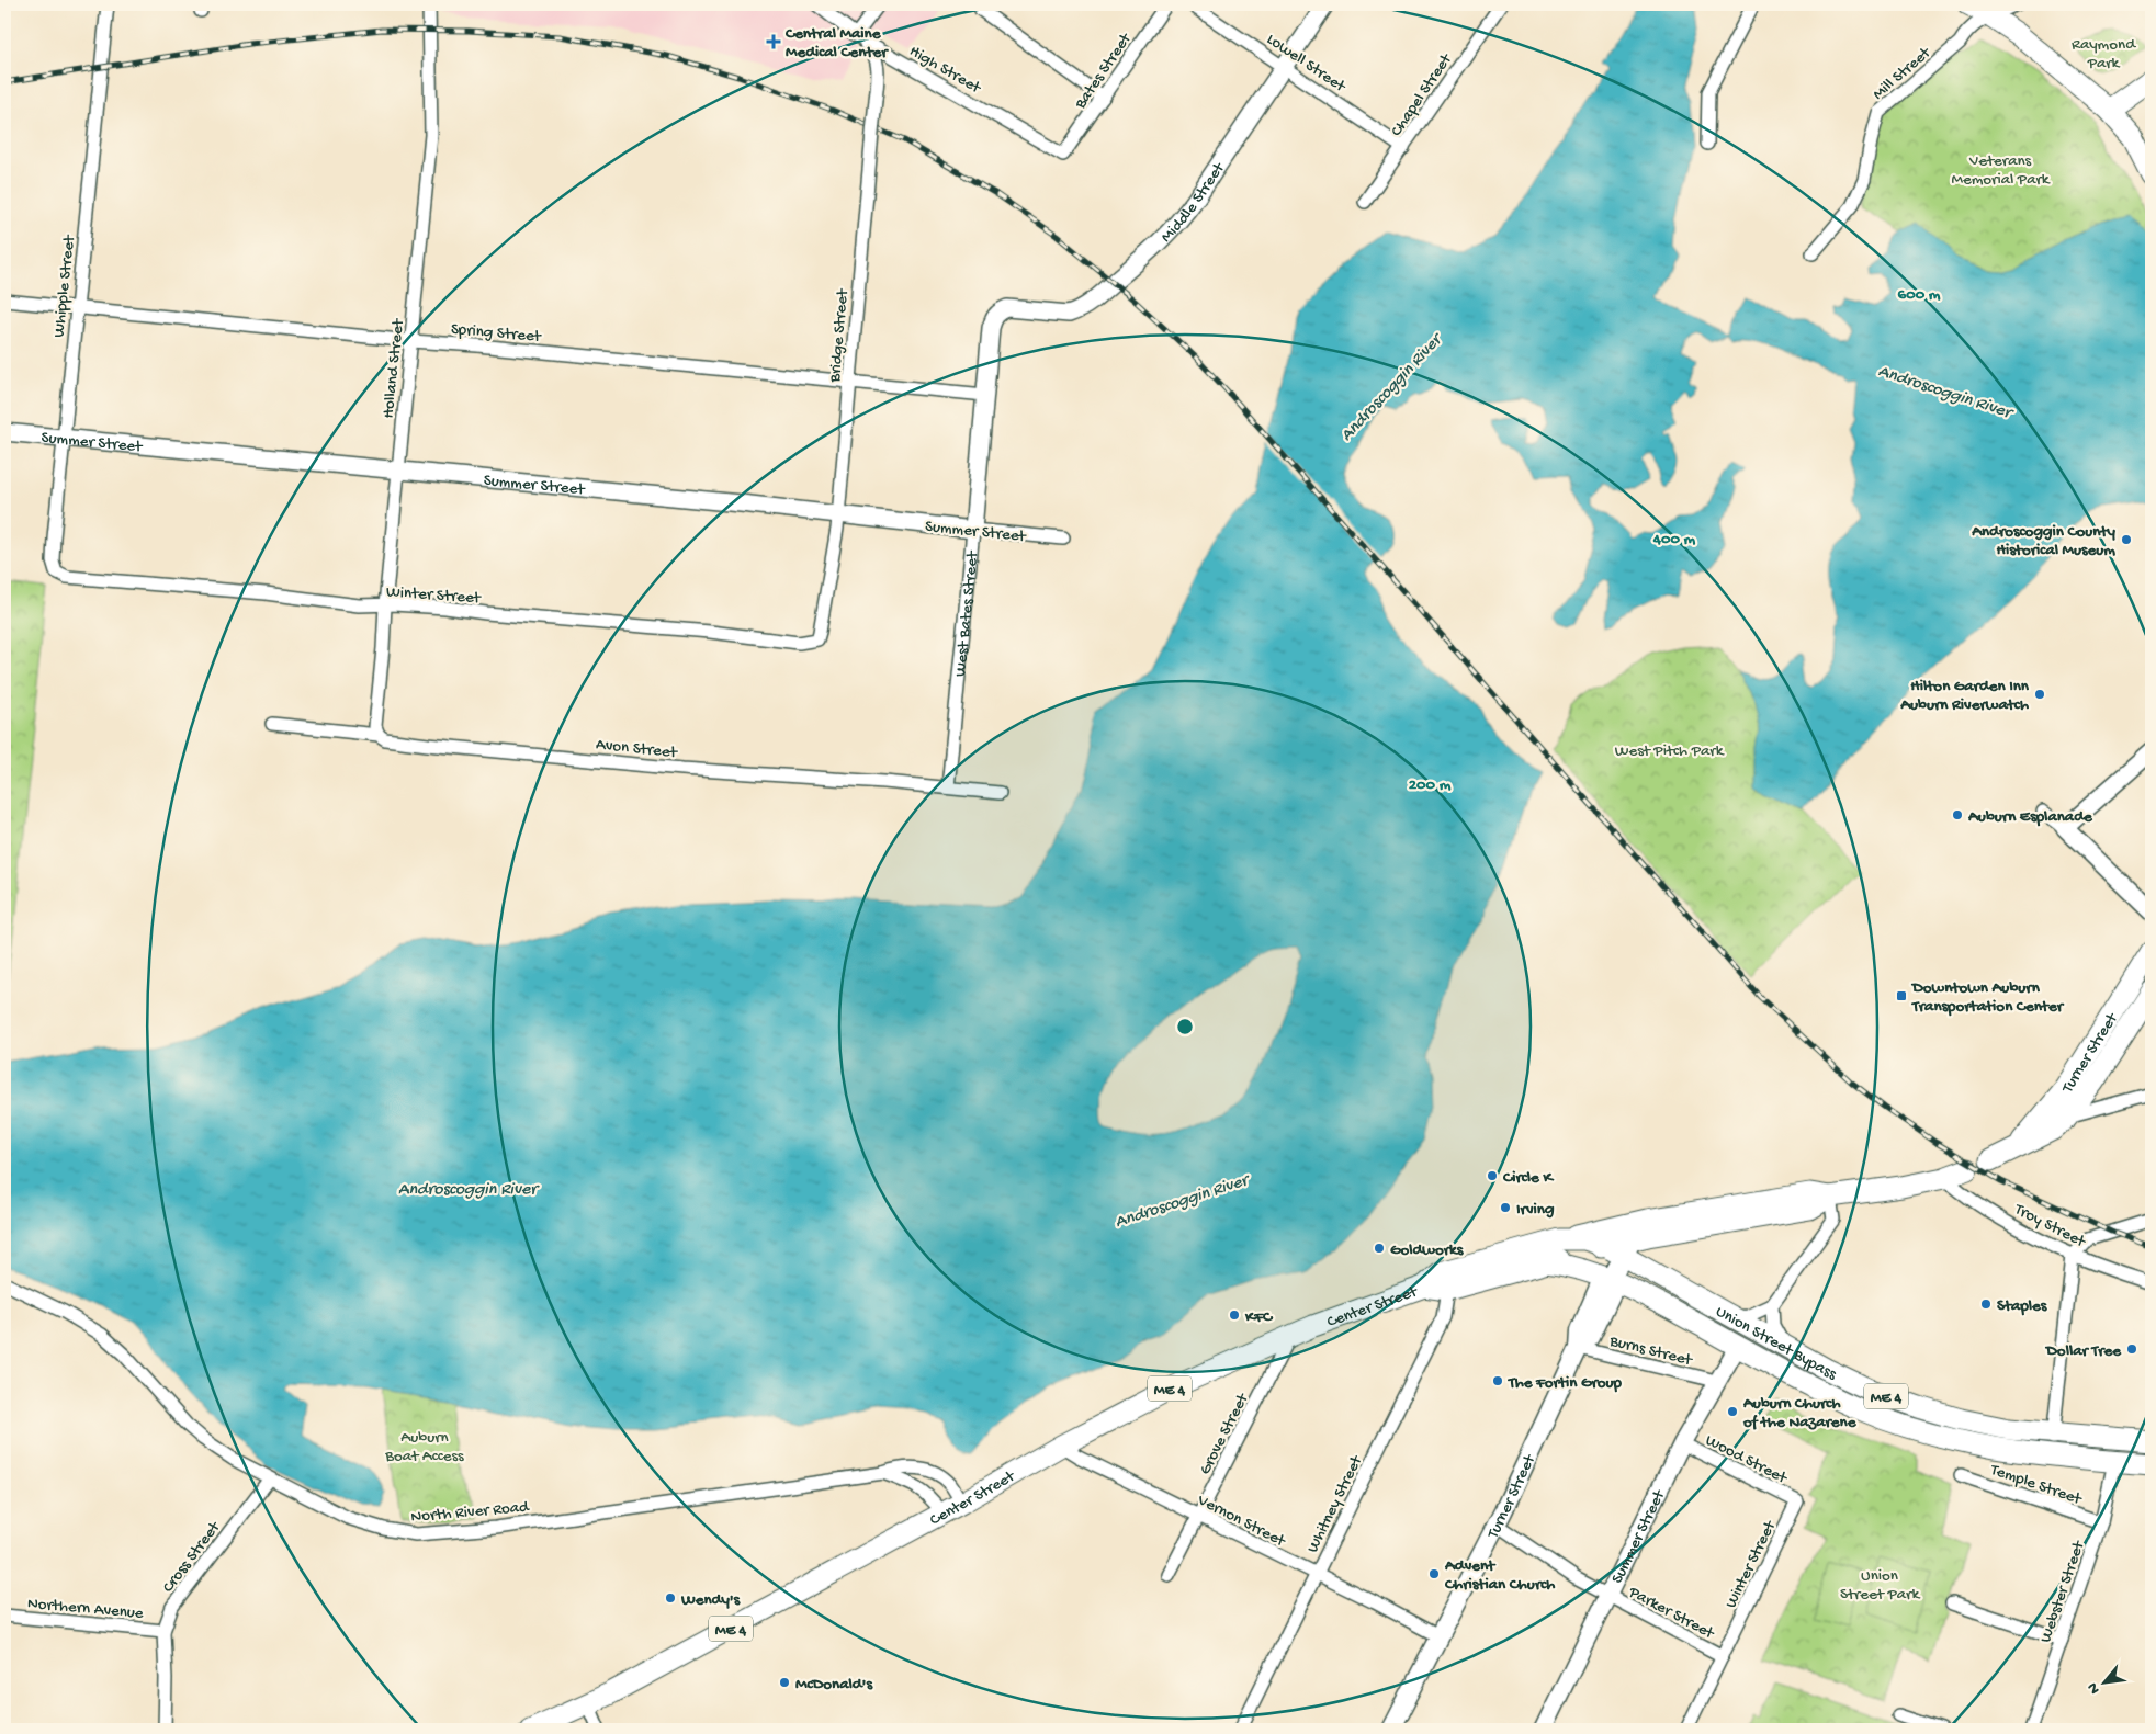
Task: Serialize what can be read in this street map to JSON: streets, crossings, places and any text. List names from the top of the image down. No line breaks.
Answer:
{"streets":{"highway":["Turner Street","Center Street","Union Street Bypass","ME 4"],"street":["Lowell Street","High Street","Bates Street","Mill Street","Chapel Street","Middle Street","Whipple Street","Spring Street","Bridge Street","Holland Street","Summer Street","Winter Street","West Bates Street","Avon Street","Troy Street","Burns Street","Grove Street","Wood Street","Temple Street","Whitney Street","North River Road","Vernon Street","Cross Street","Webster Street","Northern Avenue","Parker Street"]},"crossings":[["Lowell Street","Chapel Street"],["Lowell Street","Middle Street"],["High Street","Bates Street"],["High Street","Bridge Street"],["Middle Street","West Bates Street"],["Whipple Street","Spring Street"],["Whipple Street","Summer Street"],["Whipple Street","Winter Street"],["Spring Street","Bridge Street"],["Spring Street","Holland Street"],["Spring Street","West Bates Street"],["Bridge Street","Summer Street"],["Bridge Street","Winter Street"],["Holland Street","Summer Street"],["Holland Street","Winter Street"],["Holland Street","Avon Street"],["Summer Street","West Bates Street"],["Summer Street","Union Street Bypass"],["Summer Street","Burns Street"],["Summer Street","Wood Street"],["Summer Street","Parker Street"],["Winter Street","Wood Street"],["Winter Street","Parker Street"],["West Bates Street","Avon Street"],["Turner Street","Center Street"],["Turner Street","Union Street Bypass"],["Turner Street","Burns Street"],["Turner Street","Vernon Street"],["Turner Street","Parker Street"],["Center Street","Union Street Bypass"],["Center Street","Grove Street"],["Center Street","Whitney Street"],["Center Street","North River Road"],["Center Street","Vernon Street"],["Union Street Bypass","Webster Street"],["Grove Street","Vernon Street"],["Temple Street","Webster Street"],["Whitney Street","Vernon Street"],["North River Road","Cross Street"],["Cross Street","Northern Avenue"]],"water":["Androscoggin River"],"parks":["Raymond Park","Veterans Memorial Park","West Pitch Park","Auburn Boat Access","Union Street Park"],"places":{"health":["Central Maine Medical Center"],"other":["Androscoggin County Historical Museum","Hilton Garden Inn Auburn Riverwatch","Auburn Esplanade","Circle K","Irving","Goldworks","Staples","KFC","Dollar Tree","The Fortin Group","Auburn Church of the Nazarene","Advent Christian Church","Wendy's","McDonald's"],"transit":["Downtown Auburn Transportation Center"]},"north":"bottom left","rings":["600 m","400 m","200 m"]}
